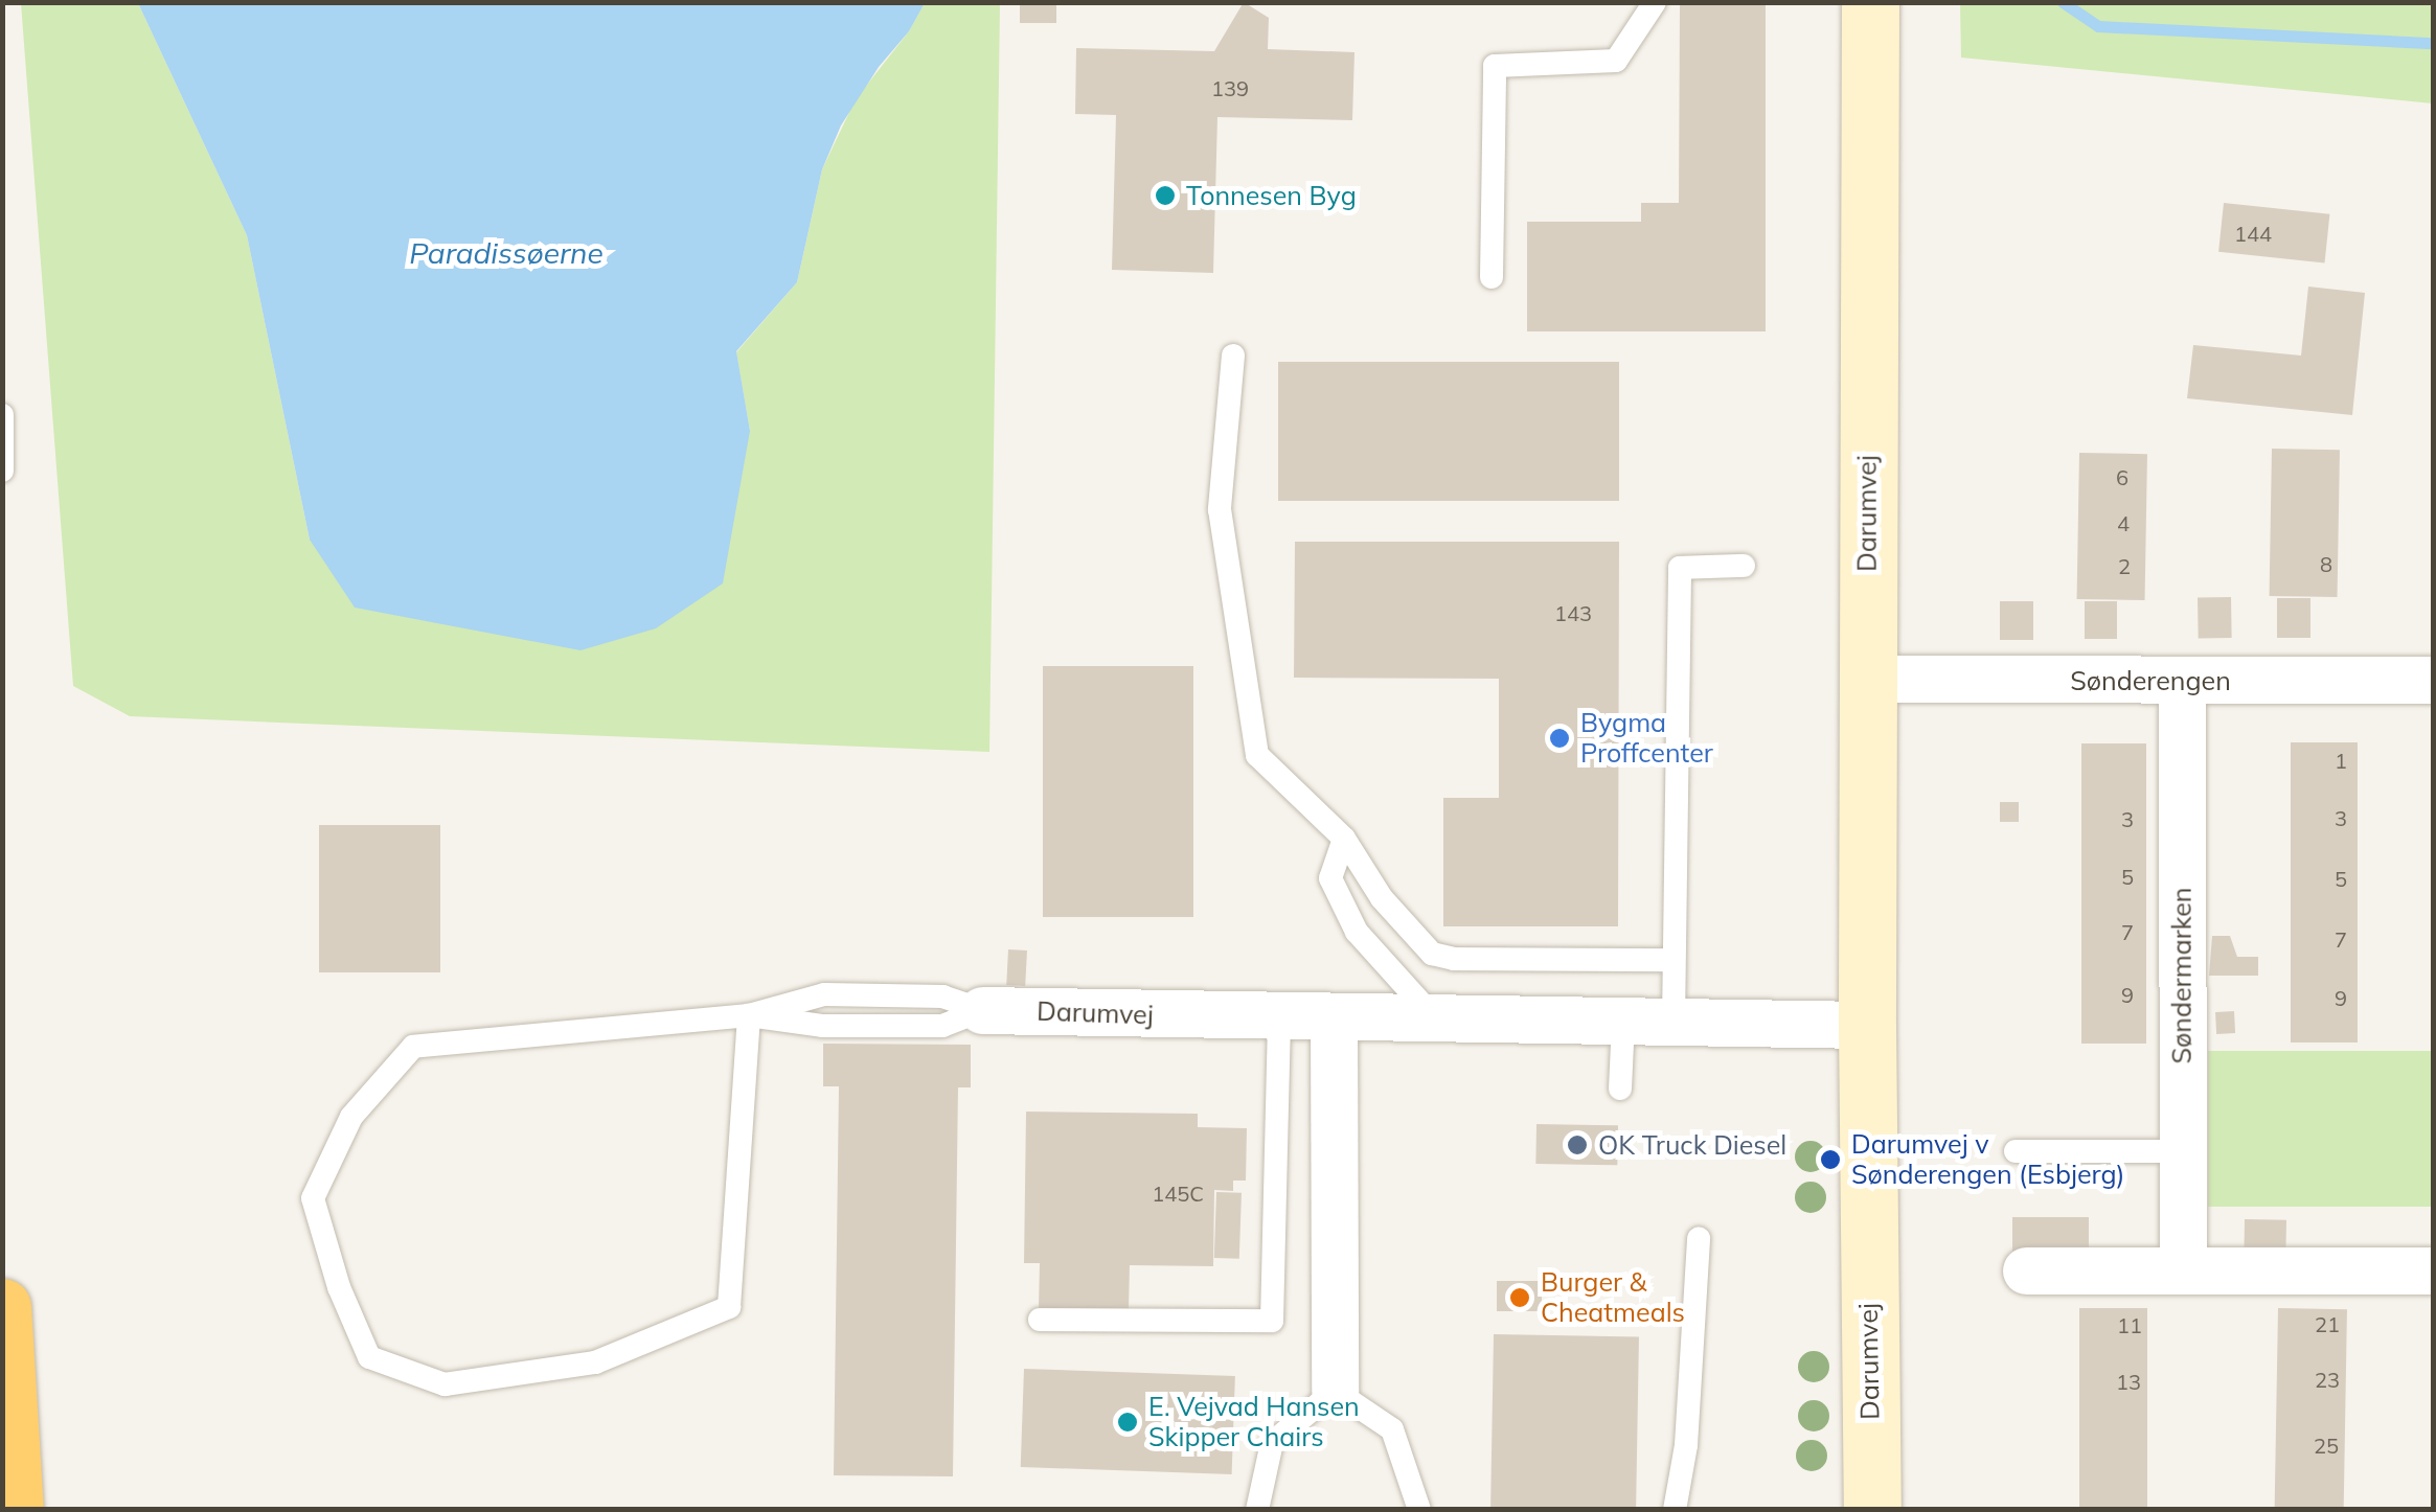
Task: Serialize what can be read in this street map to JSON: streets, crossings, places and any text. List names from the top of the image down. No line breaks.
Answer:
{"streets":{"street":["Darumvej","Sønderengen","Søndermarken"]},"crossings":[["Darumvej","Sønderengen"],["Sønderengen","Søndermarken"]],"water":["Paradissøerne"],"places":["Tonnesen Byg","Bygma Proffcenter","OK Truck Diesel","Darumvej v Sønderengen (Esbjerg)","Burger & Cheatmeals","E. Vejvad Hansen Skipper Chairs"],"house_numbers":["139","144","6","4","8","2","143","1","3","3","5","5","7","7","9","9","145C","21","11","23","13","25"]}
